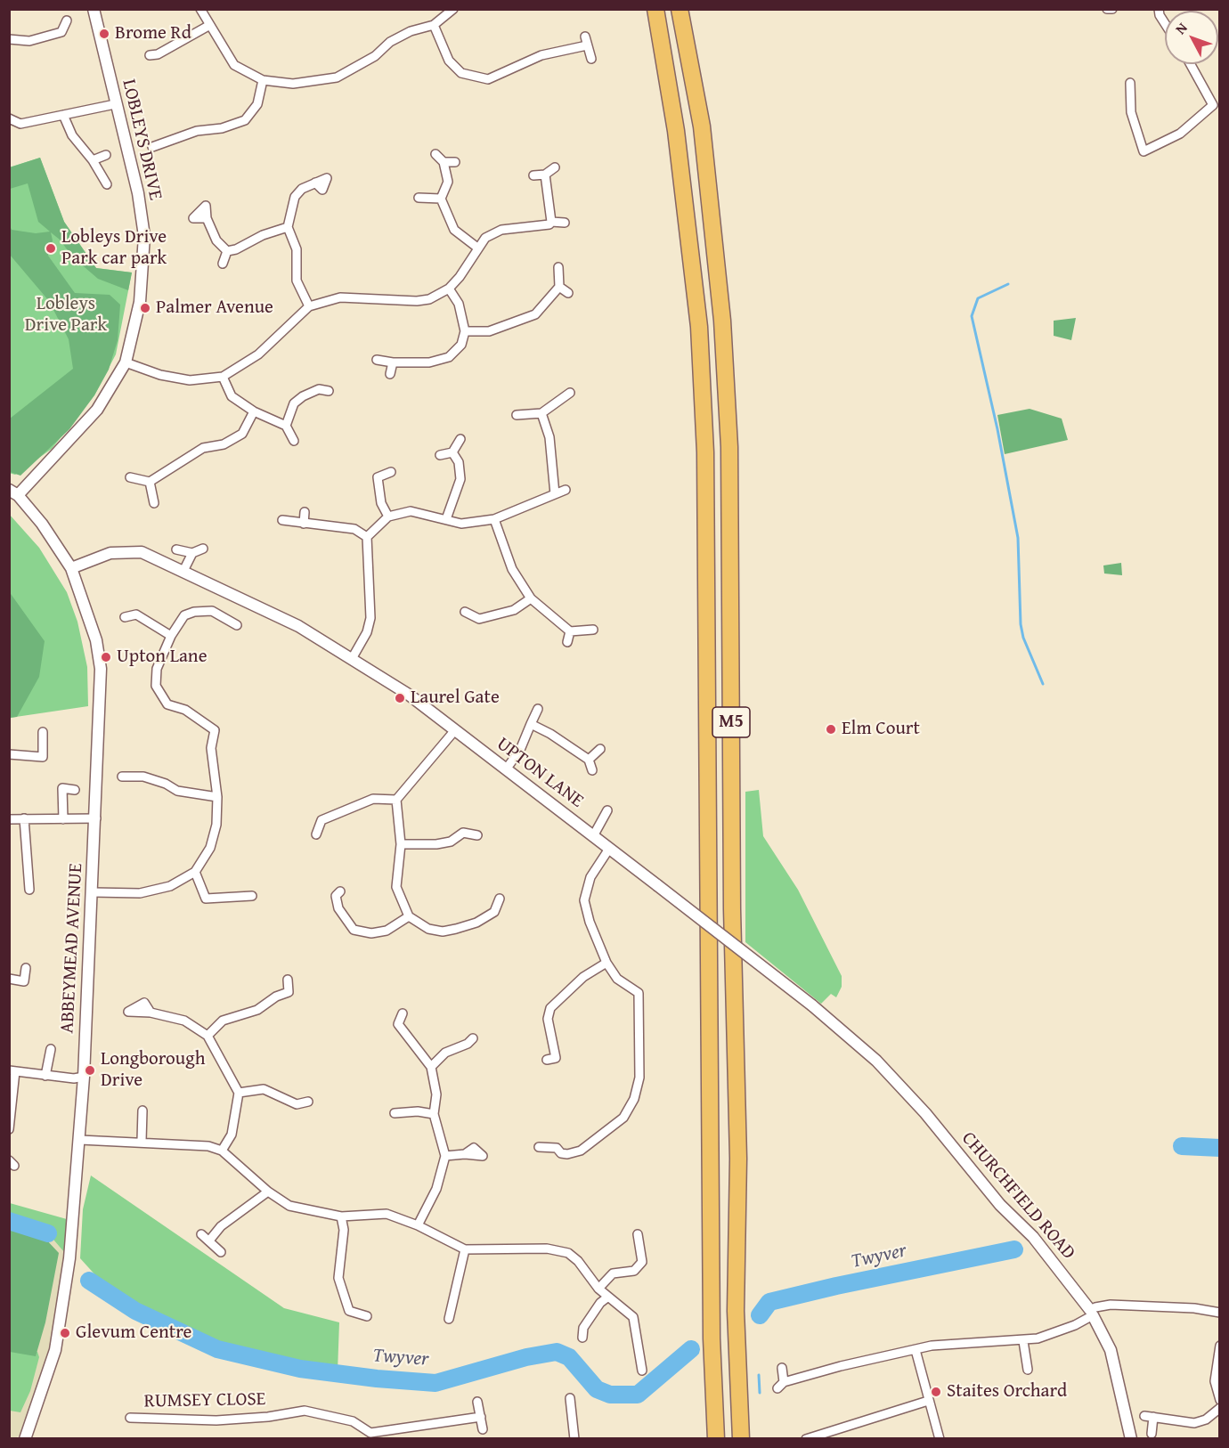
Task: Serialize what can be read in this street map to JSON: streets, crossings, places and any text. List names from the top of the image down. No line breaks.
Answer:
{"streets":{"highway":["M5"],"street":["LOBLEYS DRIVE","UPTON LANE","ABBEYMEAD AVENUE","CHURCHFIELD ROAD","RUMSEY CLOSE"]},"crossings":[["LOBLEYS DRIVE","ABBEYMEAD AVENUE"],["UPTON LANE","ABBEYMEAD AVENUE"],["UPTON LANE","CHURCHFIELD ROAD"]],"water":["Twyver"],"parks":["Lobleys Drive Park"],"places":["Brome Rd","Lobleys Drive Park car park","Palmer Avenue","Upton Lane","Laurel Gate","Elm Court","Longborough Drive","Glevum Centre","Staites Orchard"],"north":"top left"}
